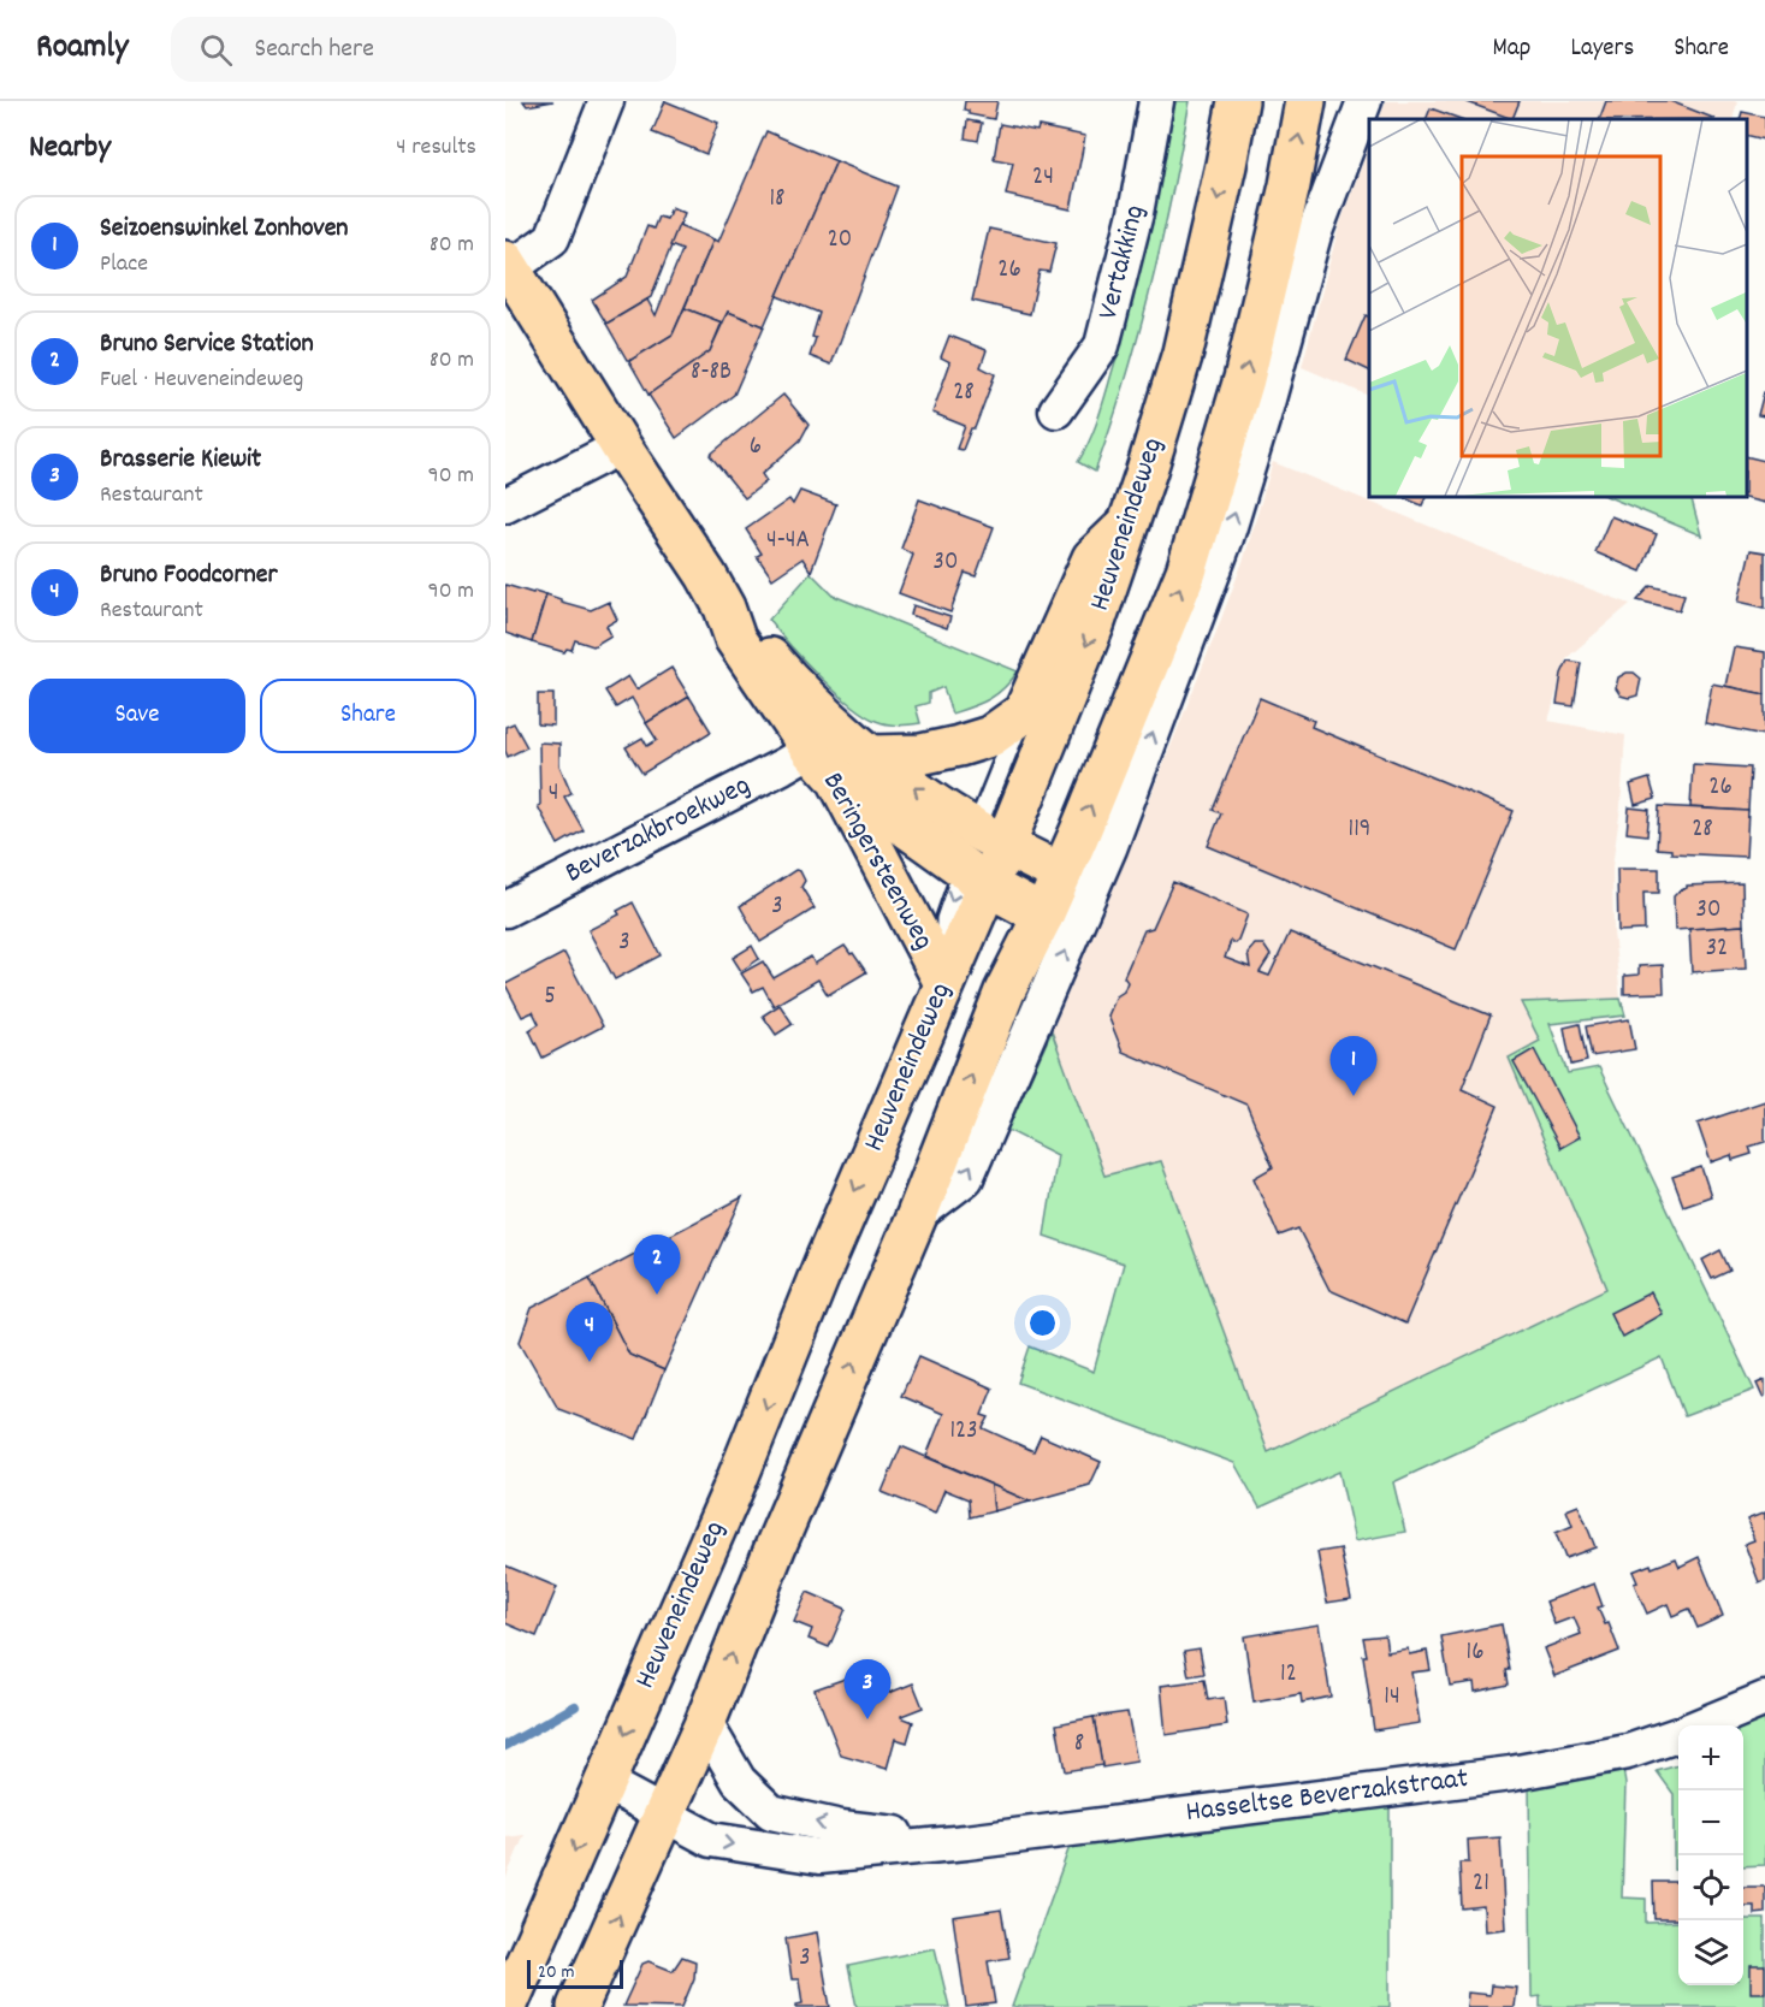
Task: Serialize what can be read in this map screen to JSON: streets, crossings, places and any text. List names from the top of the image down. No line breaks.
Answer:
{"streets":{"main road":["Heuveneindeweg","Beringersteenweg"],"street":["Vertakking","Beverzakbroekweg","Hasseltse Beverzakstraat"]},"crossings":[["Heuveneindeweg","Beringersteenweg"],["Heuveneindeweg","Hasseltse Beverzakstraat"],["Beverzakbroekweg","Beringersteenweg"]],"house_numbers":["24","18","20","26","8-8B","28","6","4-4A","30","26","4","119","28","3","30","3","32","5","123","16","12","14","8","21","3"],"scale_bar":"20 m","page":{"header":"Roamly","search":"Search here","nav":["Map","Layers","Share"],"heading":["Nearby","4 results"],"list":[{"mark":"1","name":"Seizoenswinkel Zonhoven","note":"Place","value":"80 m"},{"mark":"2","name":"Bruno Service Station","note":"Fuel · Heuveneindeweg","value":"80 m"},{"mark":"3","name":"Brasserie Kiewit","note":"Restaurant","value":"90 m"},{"mark":"4","name":"Bruno Foodcorner","note":"Restaurant","value":"90 m"}],"buttons":["Save","Share"],"pins":["1","2","4","3"],"map_buttons":["+","−"],"scale":"20 m"}}
